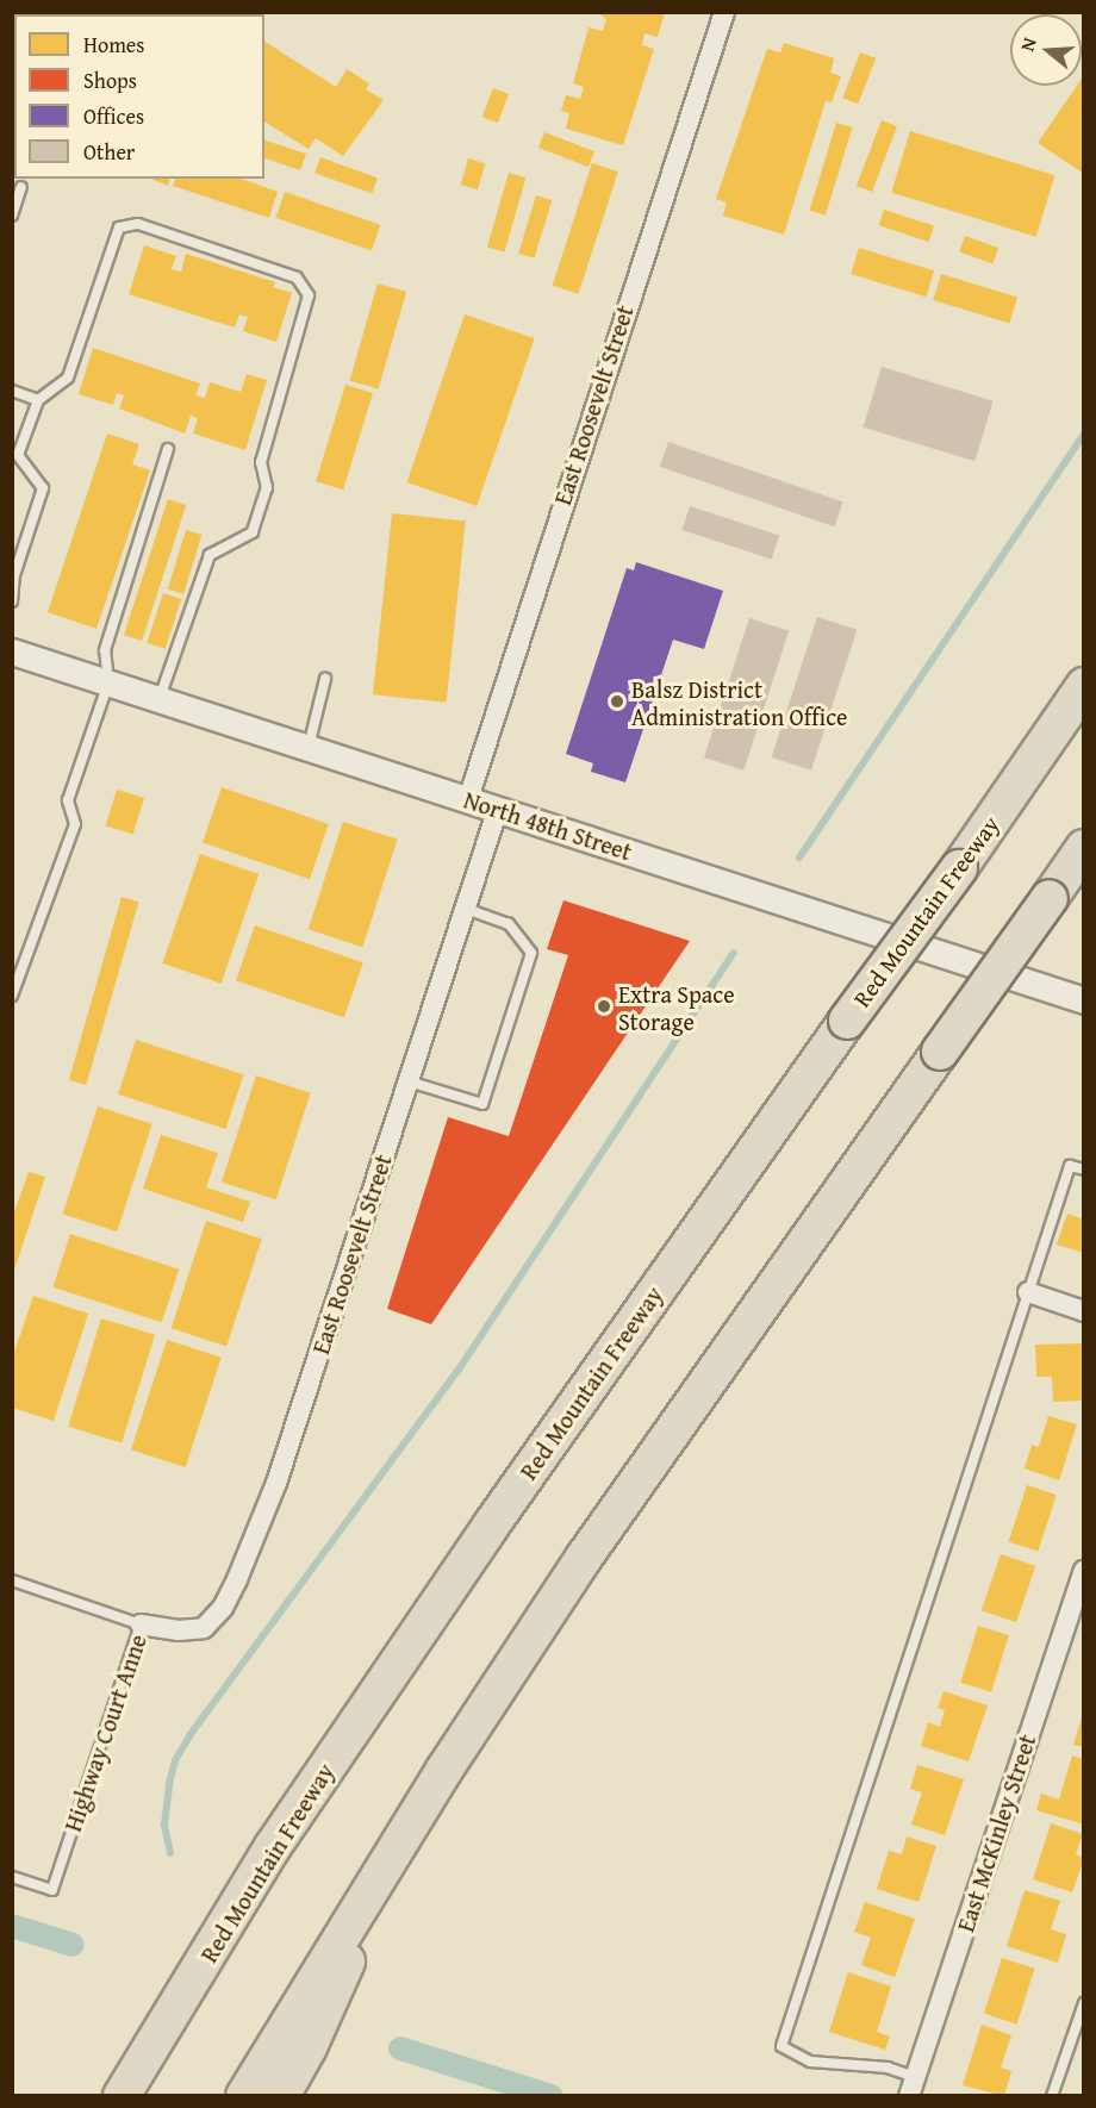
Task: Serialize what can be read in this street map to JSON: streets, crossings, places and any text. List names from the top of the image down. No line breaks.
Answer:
{"streets":{"highway":["Red Mountain Freeway"],"street":["East Roosevelt Street","North 48th Street","East McKinley Street"],"lane":["Highway Court Anne"]},"crossings":[["East Roosevelt Street","North 48th Street"],["East Roosevelt Street","Highway Court Anne"]],"places":["Balsz District Administration Office","Extra Space Storage"],"legend":["Homes","Shops","Offices","Other"],"north":"left"}
